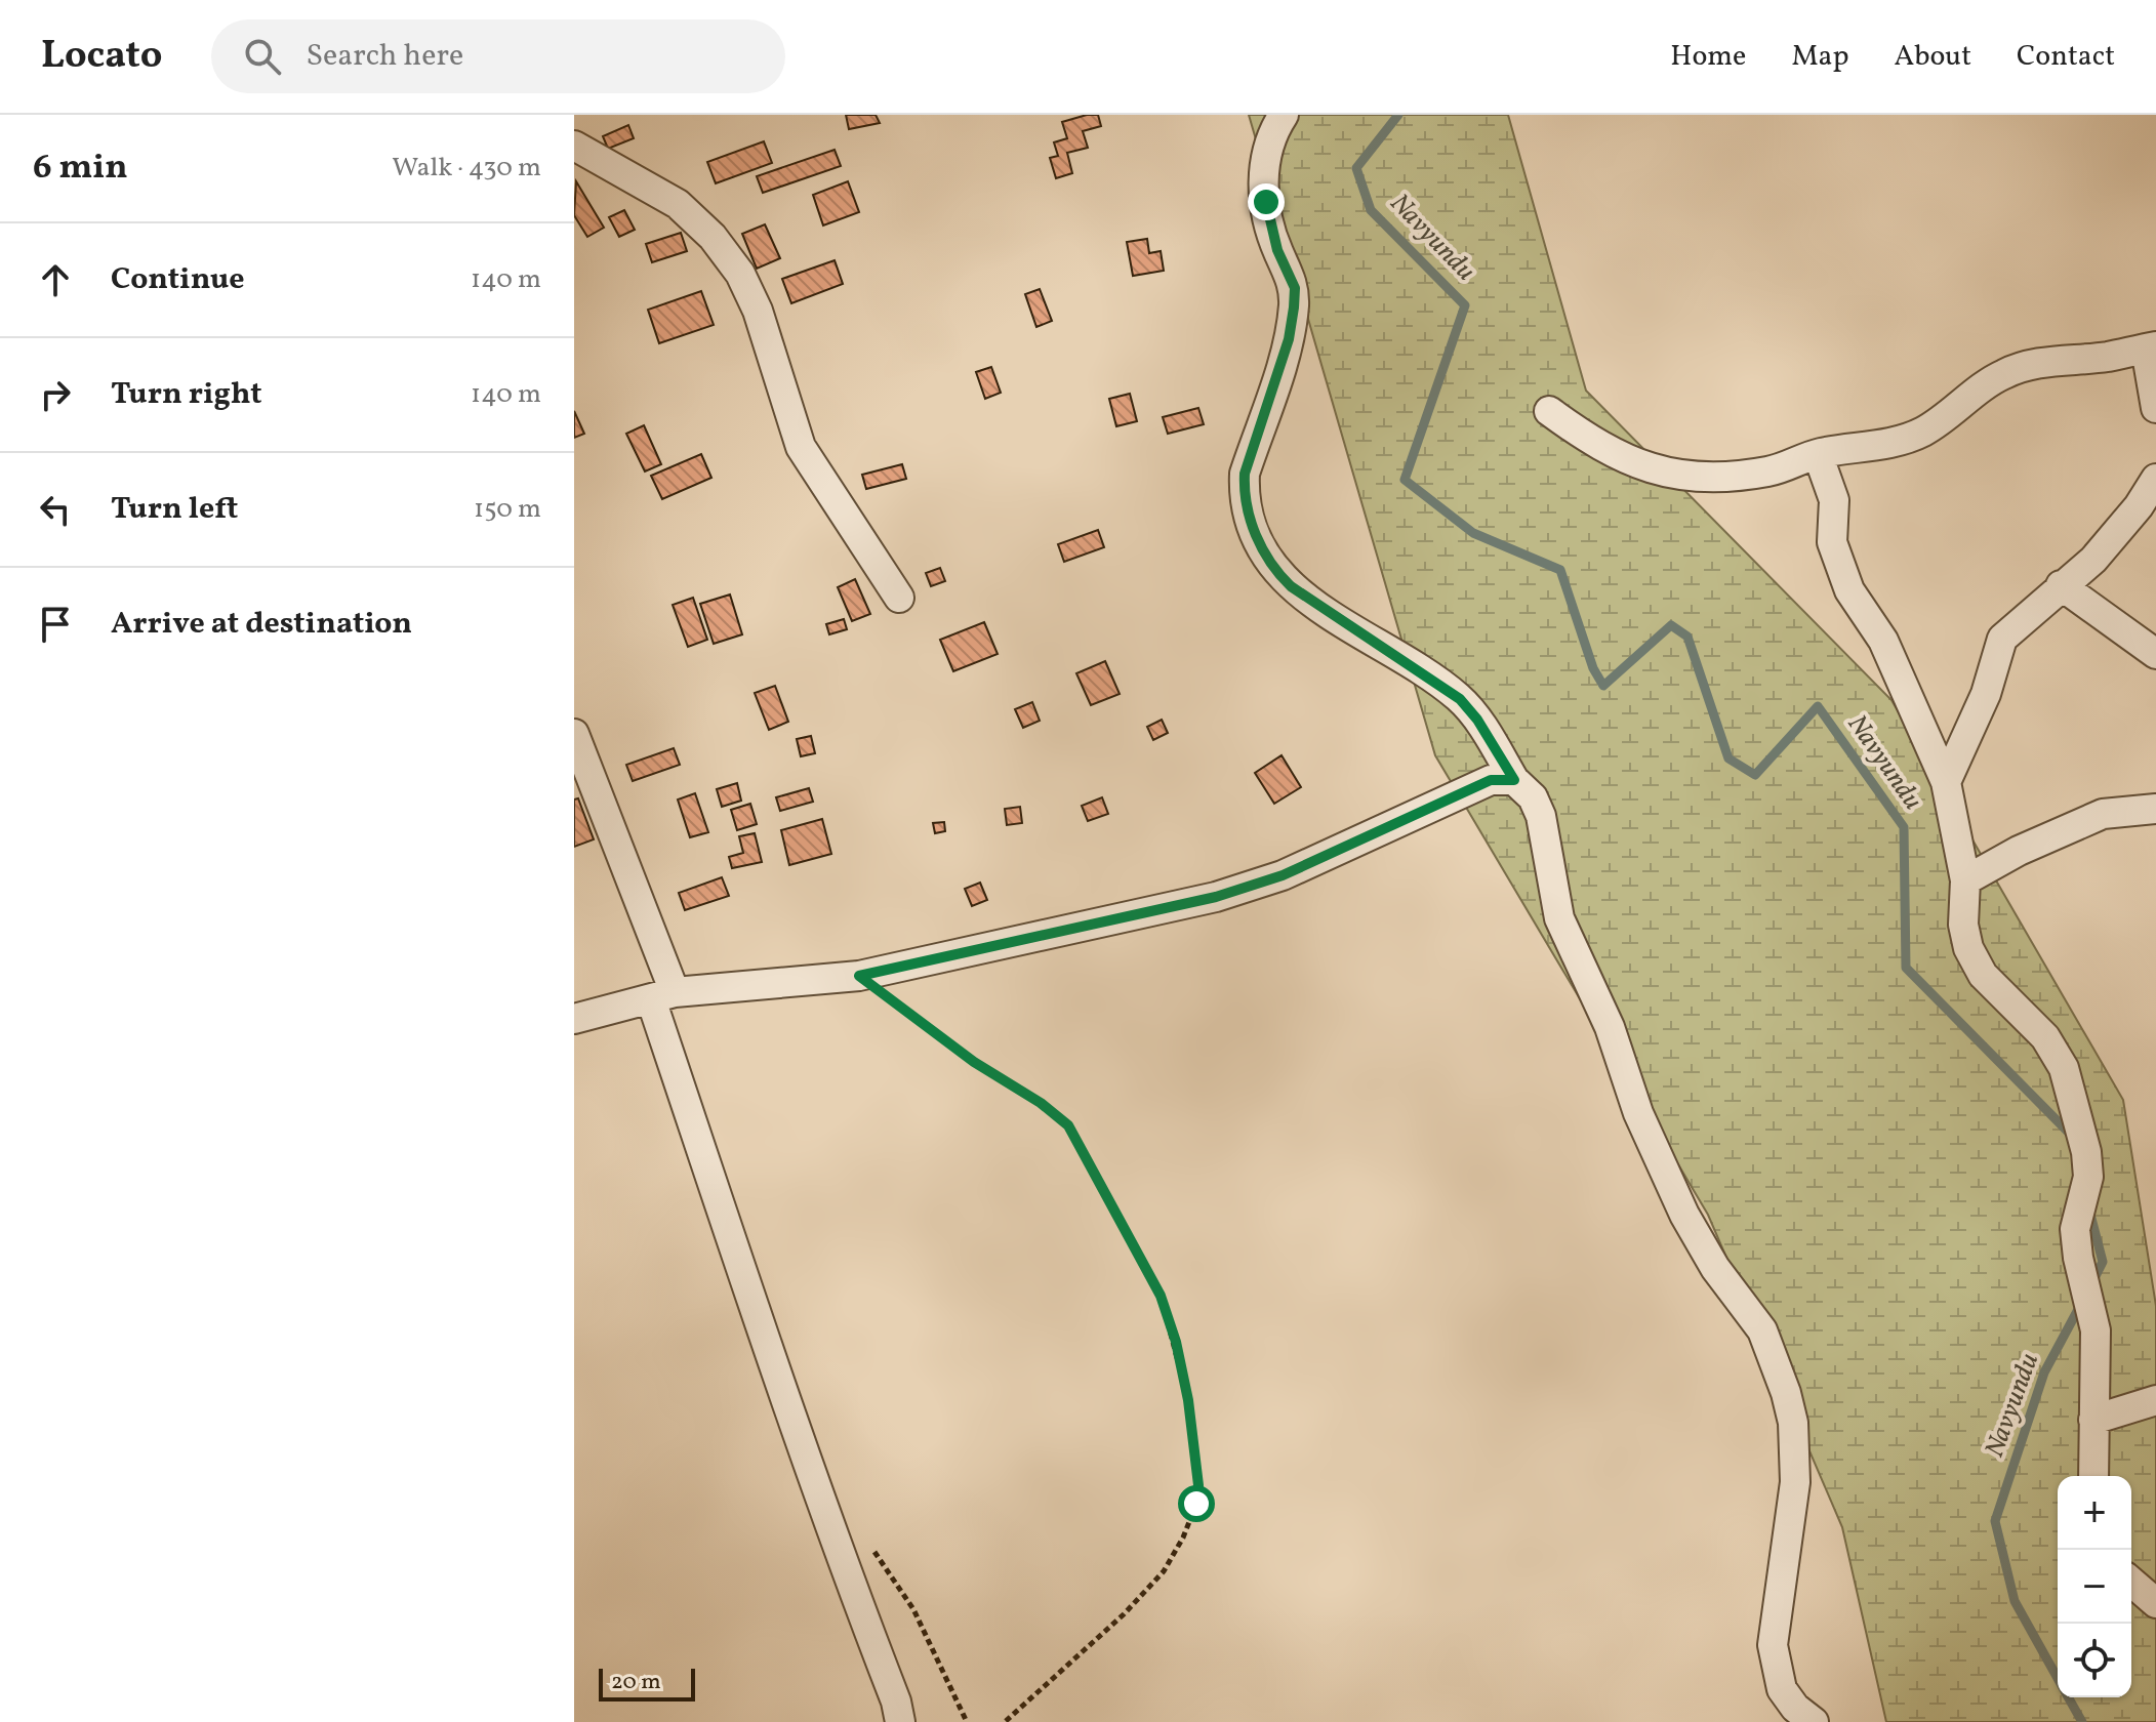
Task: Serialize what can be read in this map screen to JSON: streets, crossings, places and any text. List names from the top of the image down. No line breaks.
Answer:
{"water":["Navyundu"],"scale_bar":"20 m","page":{"header":"Locato","search":"Search here","nav":["Home","Map","About","Contact"],"heading":["6 min","Walk · 430 m"],"list":[["Continue","140 m"],["Turn right","140 m"],["Turn left","150 m"],"Arrive at destination"],"map_buttons":["+","−"],"scale":"20 m"}}
